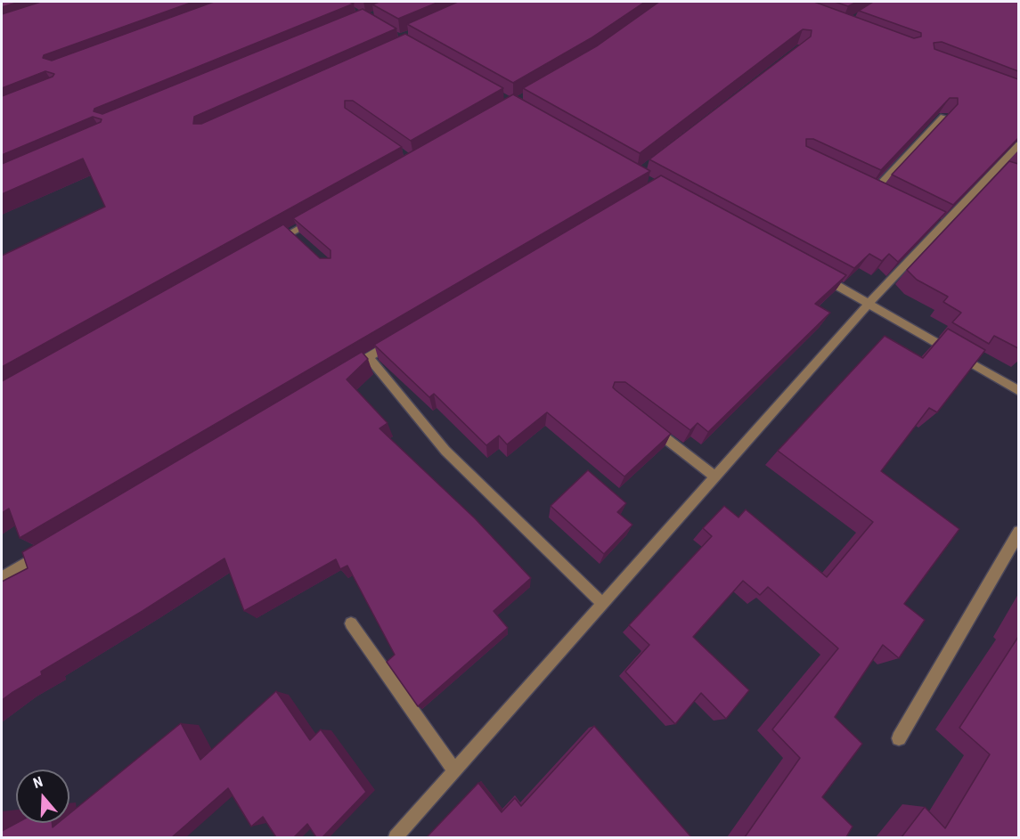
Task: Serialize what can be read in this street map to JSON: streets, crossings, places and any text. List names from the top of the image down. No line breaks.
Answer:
{"north":"top"}
